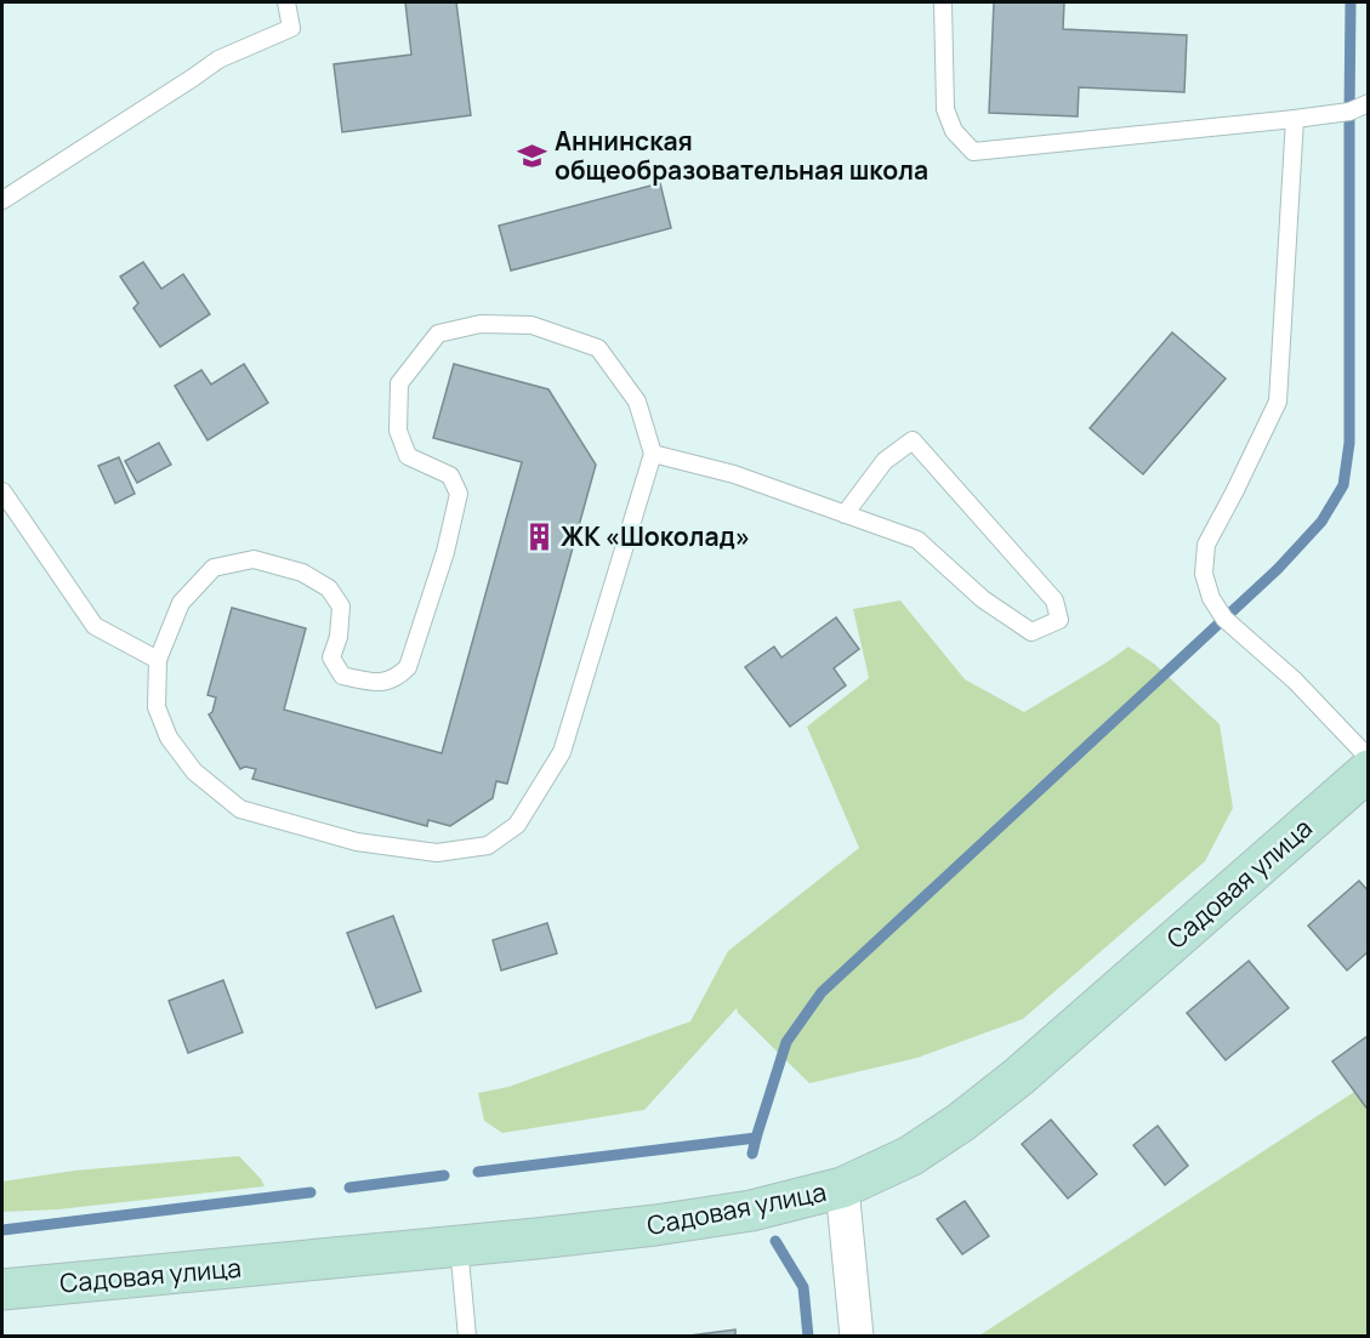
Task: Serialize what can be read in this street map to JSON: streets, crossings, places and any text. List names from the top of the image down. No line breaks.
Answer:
{"streets":{"main road":["Садовая улица"]},"places":{"school or university":["Аннинская общеобразовательная школа"],"building":["ЖК «Шоколад»"]}}
